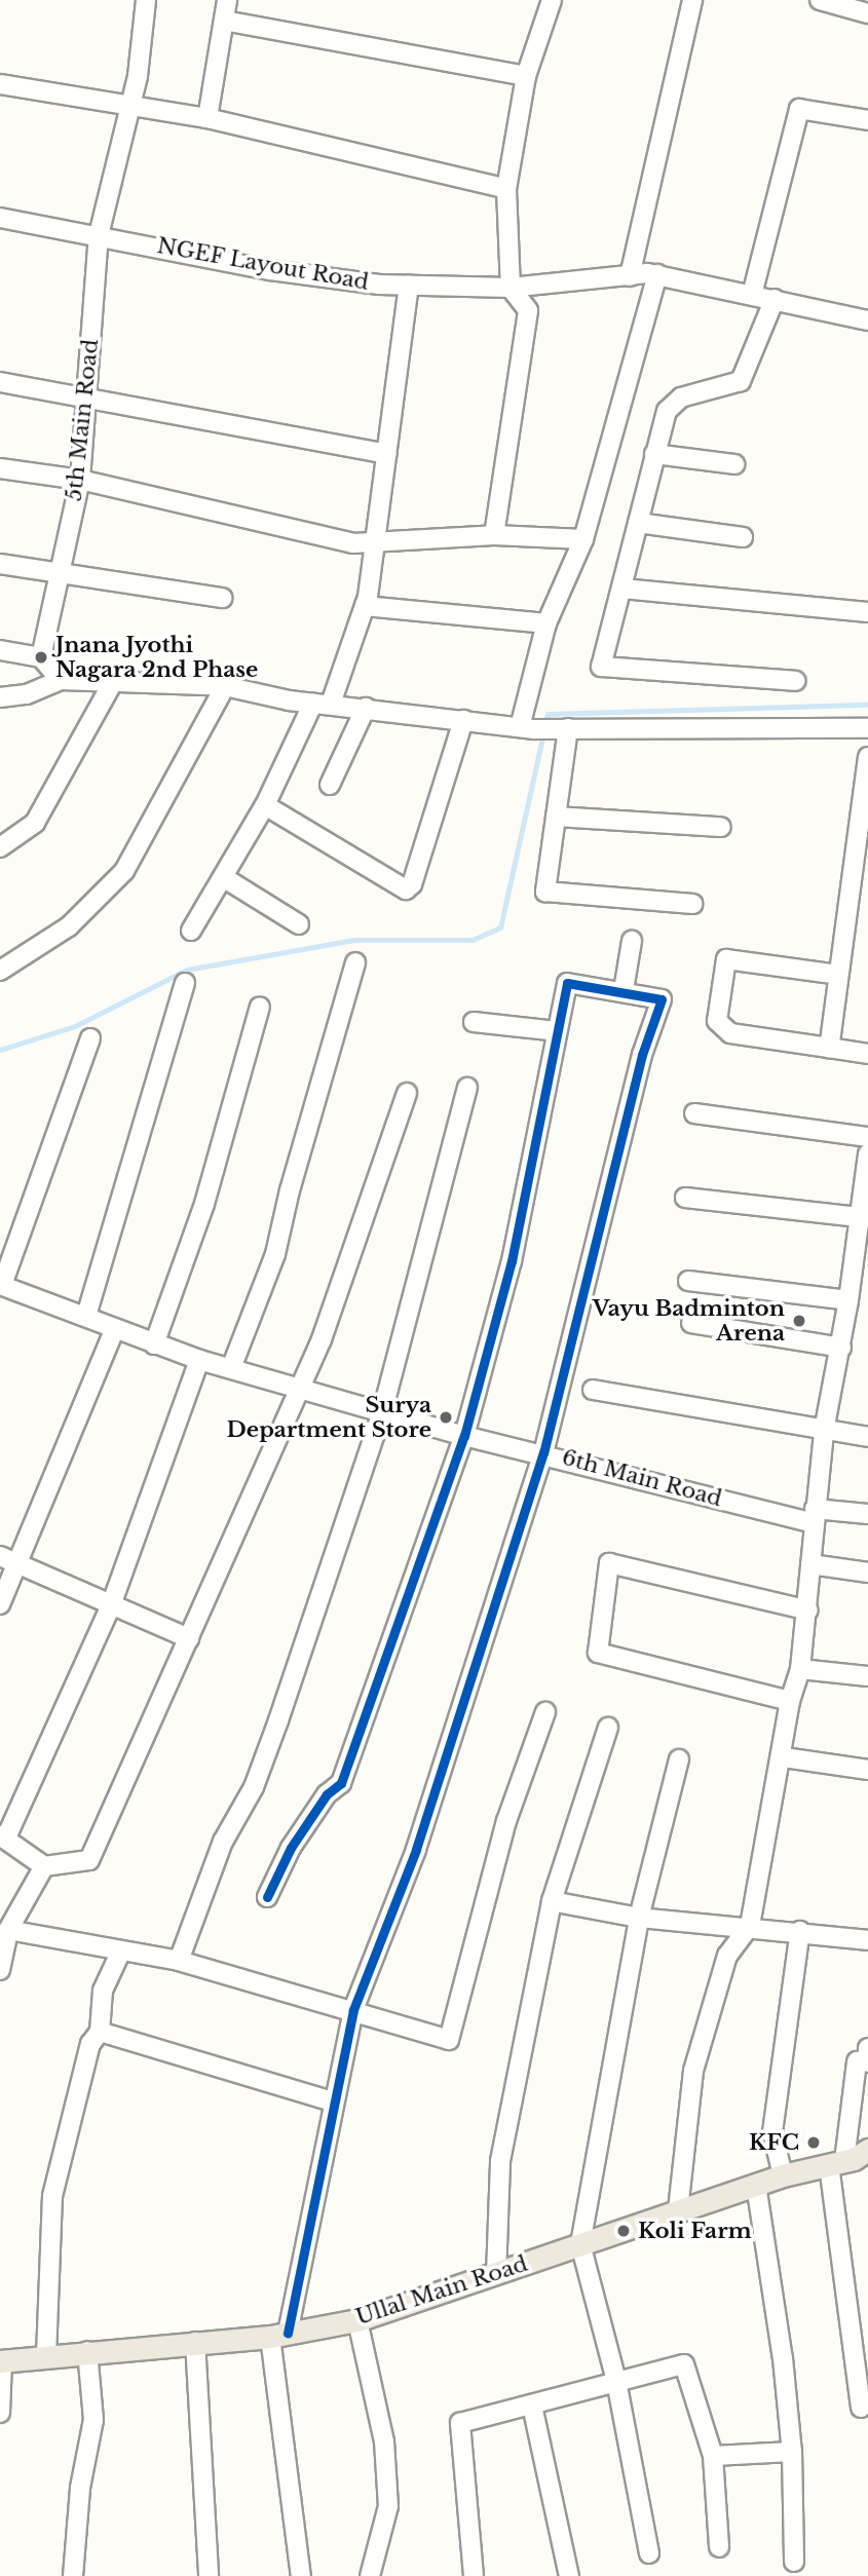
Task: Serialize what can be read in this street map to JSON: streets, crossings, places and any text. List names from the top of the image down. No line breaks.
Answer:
{"streets":{"main road":["Ullal Main Road"],"street":["NGEF Layout Road","5th Main Road","6th Main Road"]},"crossings":[["NGEF Layout Road","5th Main Road"]],"places":["Jnana Jyothi Nagara 2nd Phase","Vayu Badminton Arena","Surya Department Store","KFC","Koli Farm"]}
